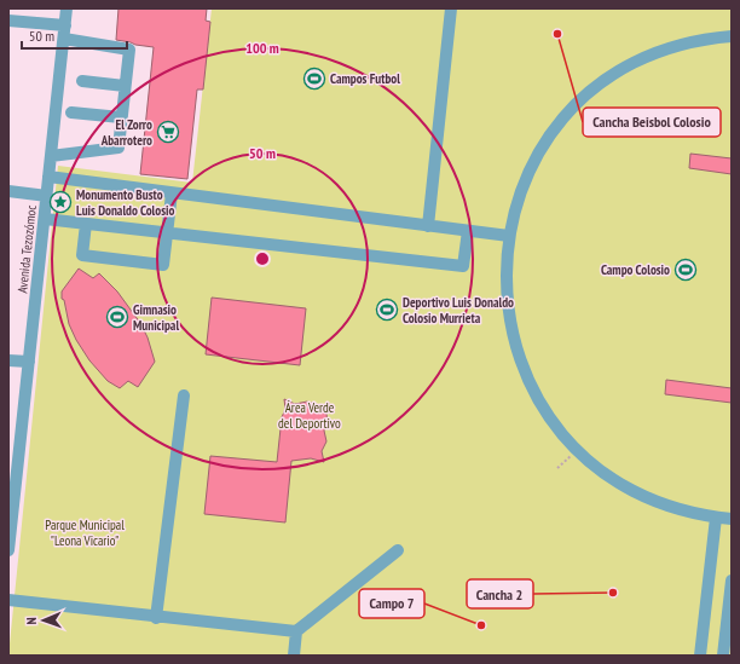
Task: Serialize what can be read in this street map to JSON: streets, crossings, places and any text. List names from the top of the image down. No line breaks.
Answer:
{"streets":{"street":["Avenida Tezozómoc"]},"parks":["Área Verde del Deportivo","Parque Municipal \"Leona Vicario\""],"places":{"other":["Cancha Beisbol Colosio","Cancha 2","Campo 7"],"sports":["Campos Futbol","Campo Colosio","Deportivo Luis Donaldo Colosio Murrieta","Gimnasio Municipal"],"supermarket":["El Zorro Abarrotero"],"place":["Monumento Busto Luis Donaldo Colosio"]},"scale_bar":"50 m","north":"left","rings":["100 m","50 m"]}
